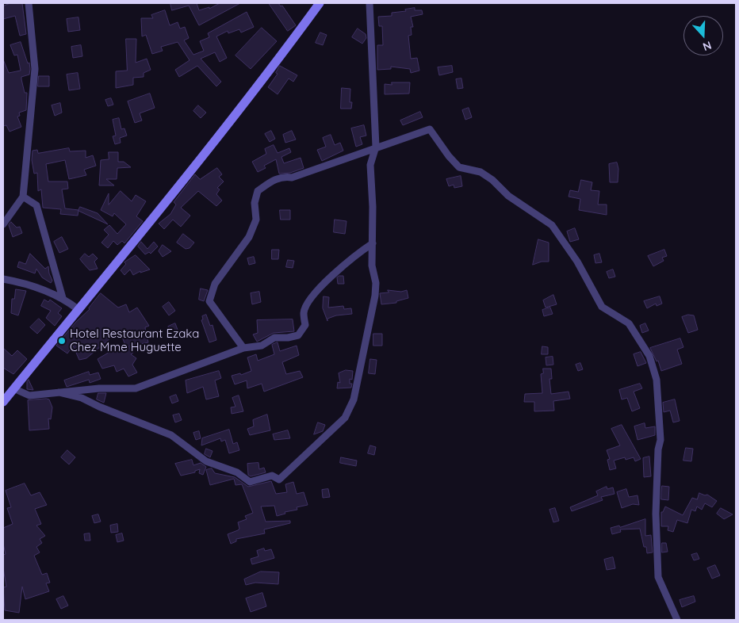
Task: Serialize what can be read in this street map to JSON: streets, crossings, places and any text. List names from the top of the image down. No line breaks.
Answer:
{"places":["Hotel Restaurant Ezaka Chez Mme Huguette"],"north":"bottom"}
